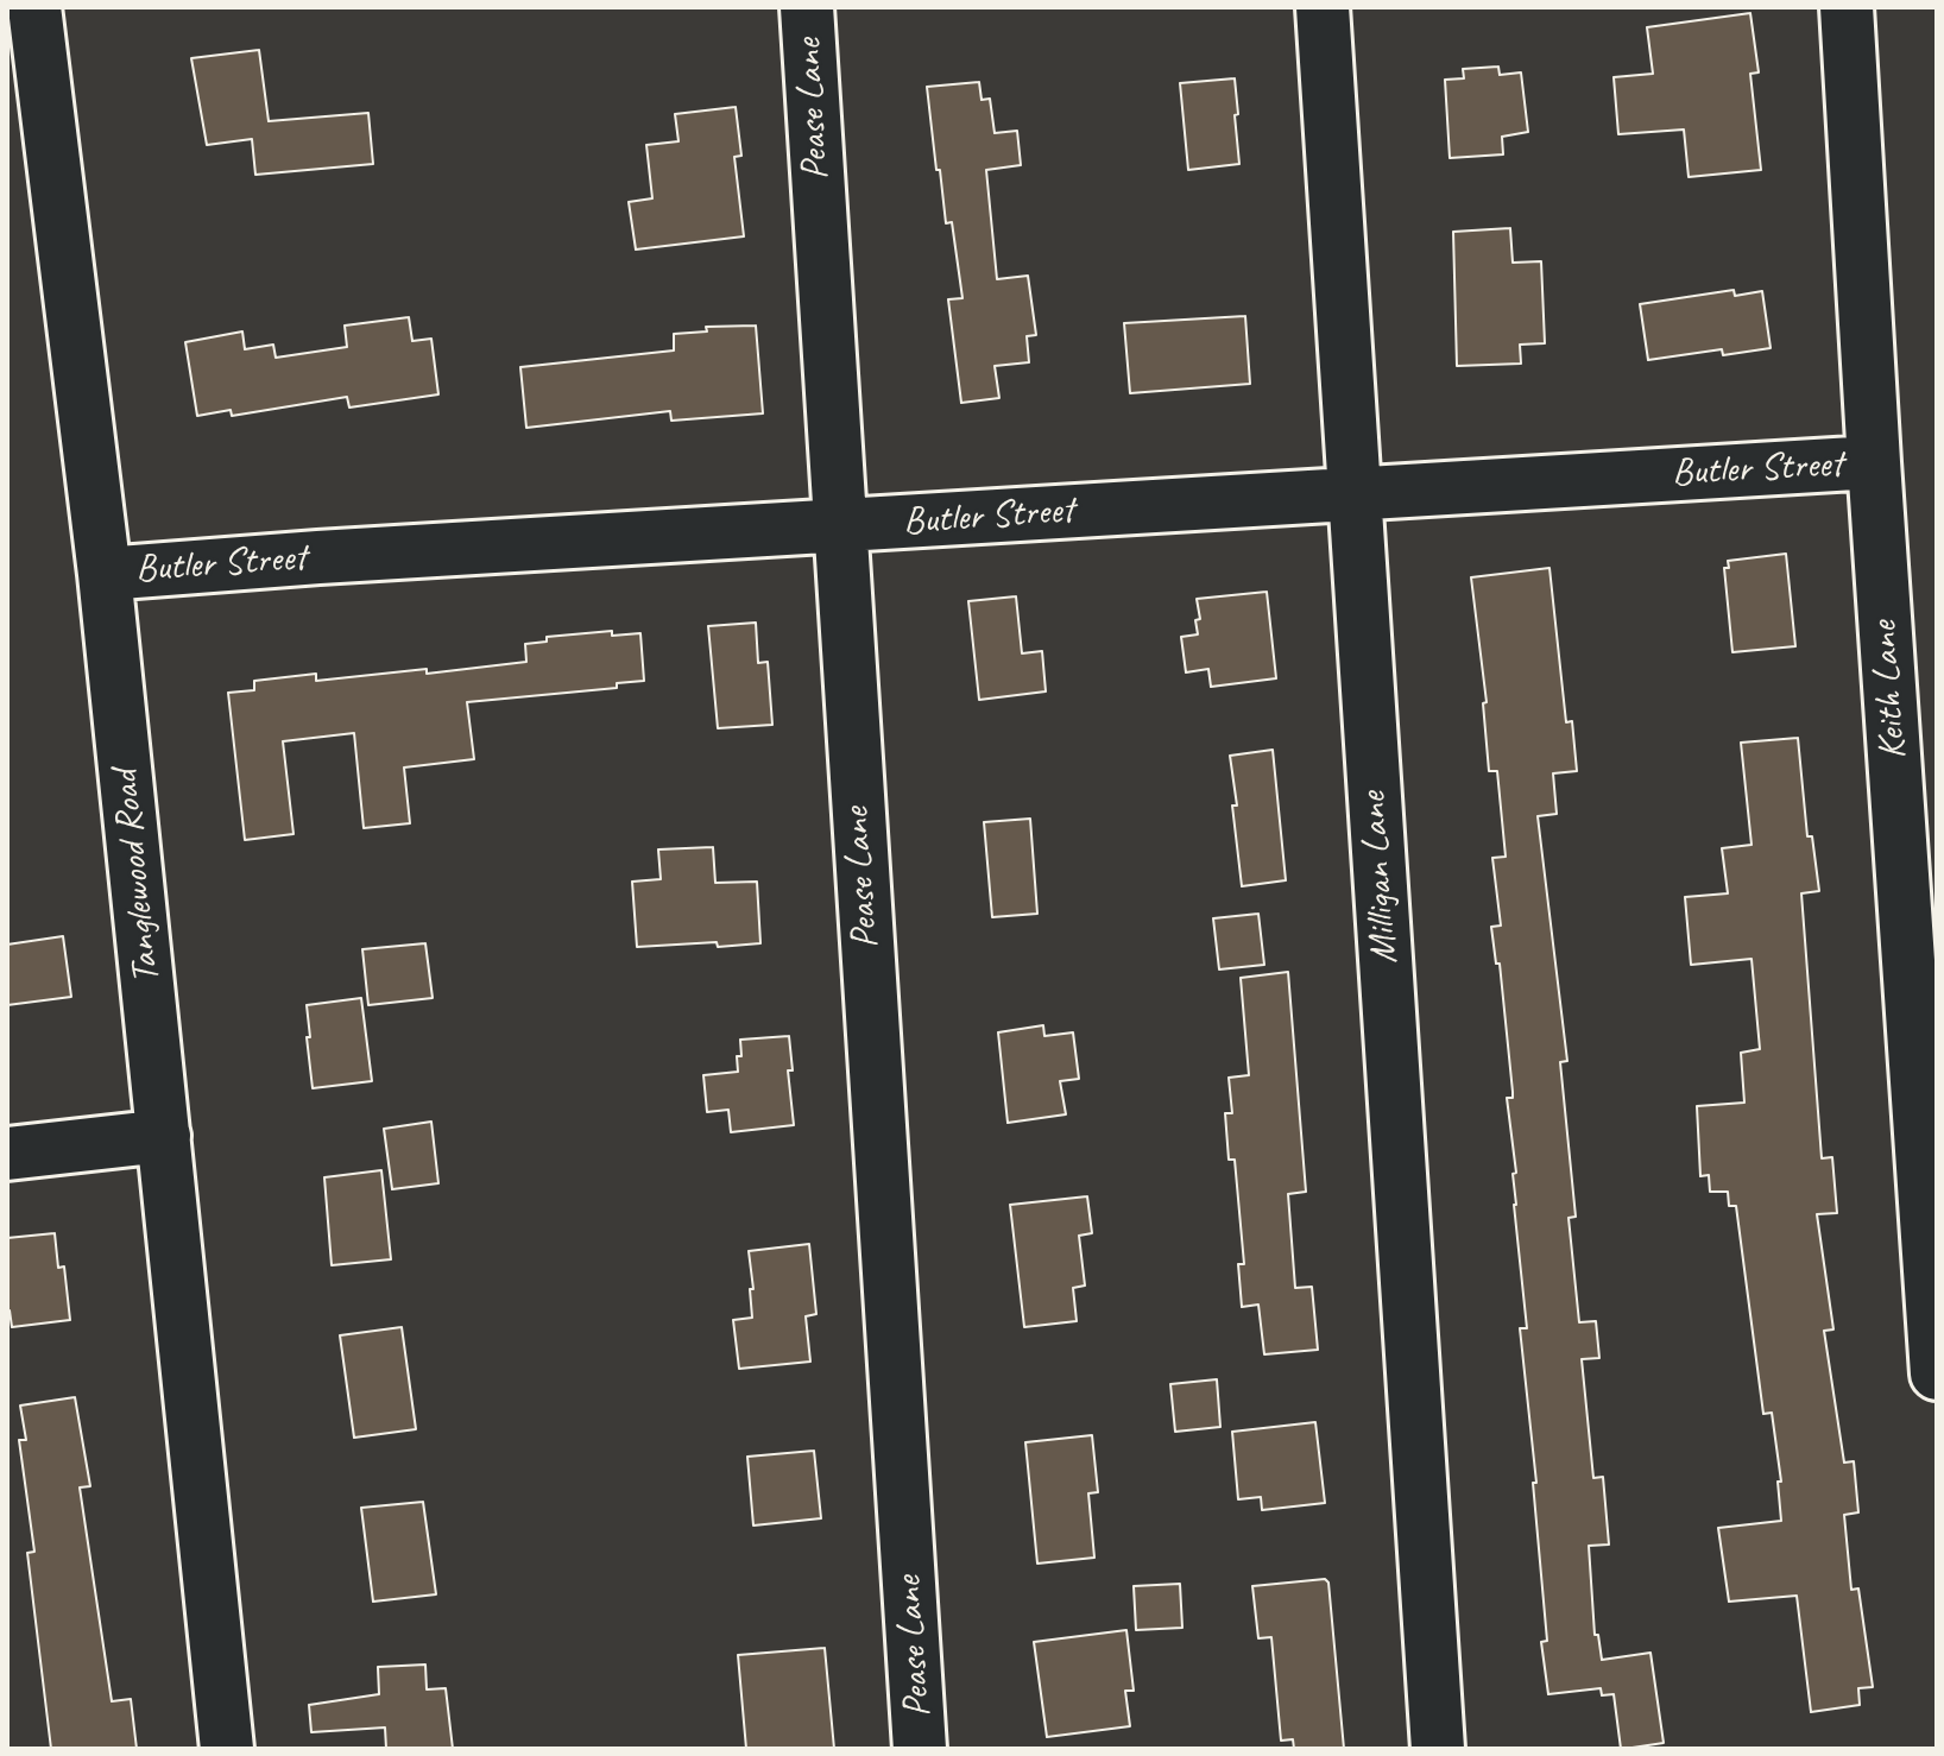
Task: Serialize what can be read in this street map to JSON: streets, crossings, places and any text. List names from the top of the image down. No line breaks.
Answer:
{"streets":{"street":["Pease Lane","Butler Street","Keith Lane","Tanglewood Road","Milligan Lane"]},"crossings":[["Pease Lane","Butler Street"],["Butler Street","Keith Lane"],["Butler Street","Tanglewood Road"],["Butler Street","Milligan Lane"]]}
